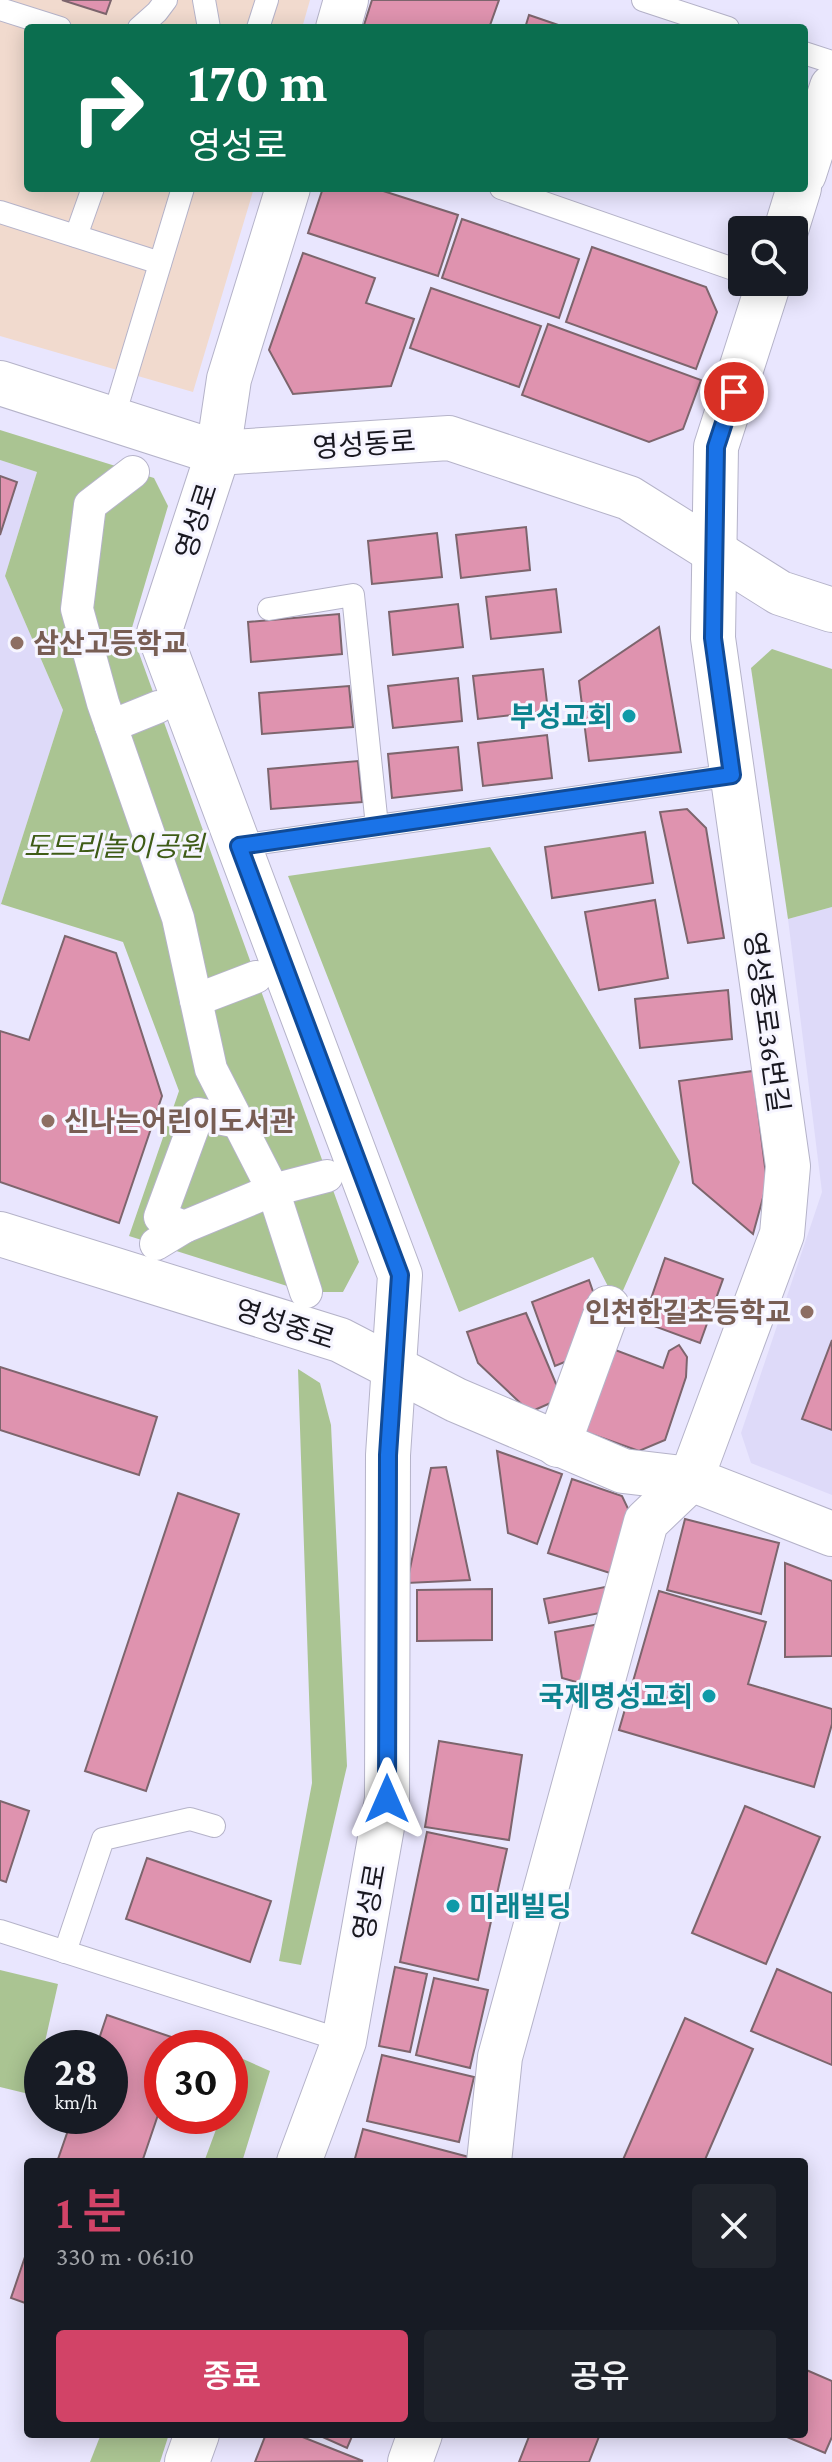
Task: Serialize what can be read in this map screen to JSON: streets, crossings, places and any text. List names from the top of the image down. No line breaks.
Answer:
{"streets":{"street":["영성동로","영성로","영성중로36번길","영성중로"]},"crossings":[["영성동로","영성로"],["영성동로","영성중로36번길"],["영성로","영성중로"],["영성중로36번길","영성중로"]],"parks":["도드리놀이공원"],"places":["삼산고등학교","부성교회","신나는어린이도서관","인천한길초등학교","국제명성교회","미래빌딩"],"page":{"turn":["170 m","영성로"],"speed":"28 km/h","limit":"30","heading":["1 분","330 m · 06:10"],"buttons":["종료","공유"]}}
